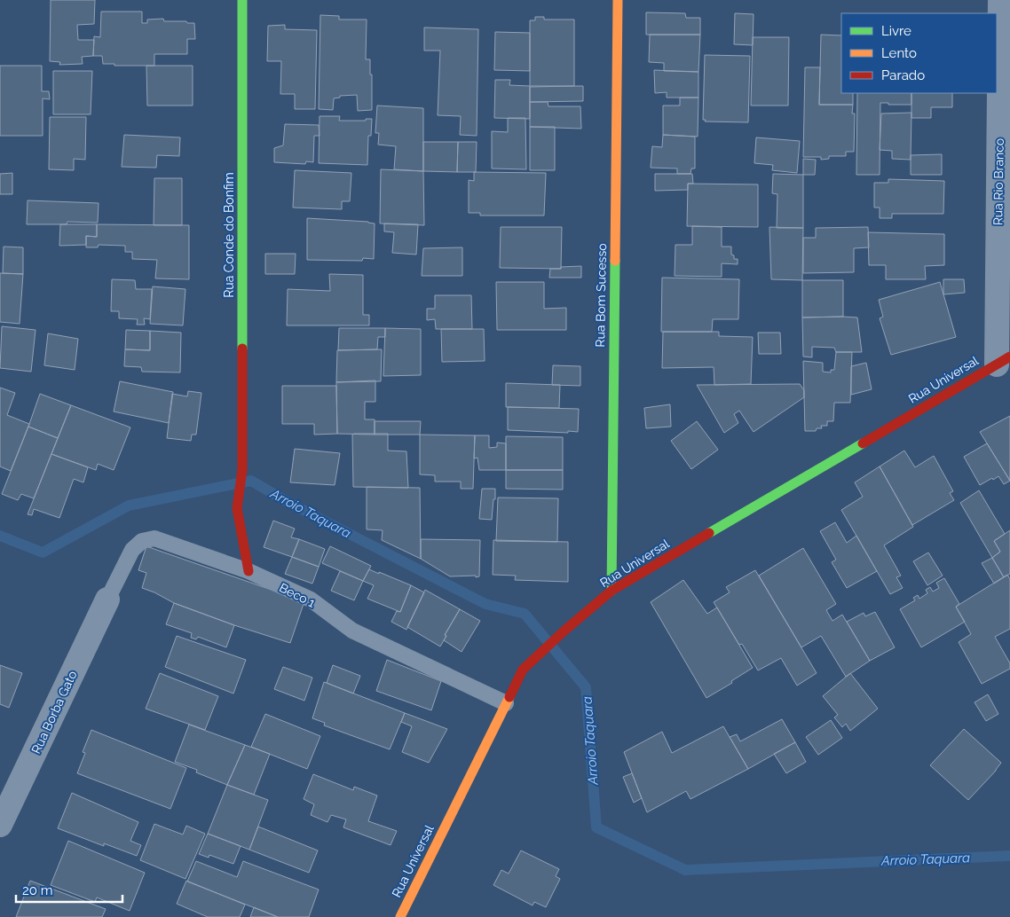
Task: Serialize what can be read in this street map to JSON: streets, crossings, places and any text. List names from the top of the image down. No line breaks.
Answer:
{"streets":{"street":["Rua Rio Branco","Rua Conde do Bonfim","Rua Bom Sucesso","Rua Universal","Rua Borba Gato"],"lane":["Beco 1"]},"crossings":[["Rua Rio Branco","Rua Universal"],["Rua Conde do Bonfim","Beco 1"],["Rua Bom Sucesso","Rua Universal"],["Rua Universal","Beco 1"],["Beco 1","Rua Borba Gato"]],"water":["Arroio Taquara"],"legend":["Livre","Lento","Parado"],"scale_bar":"20 m"}
